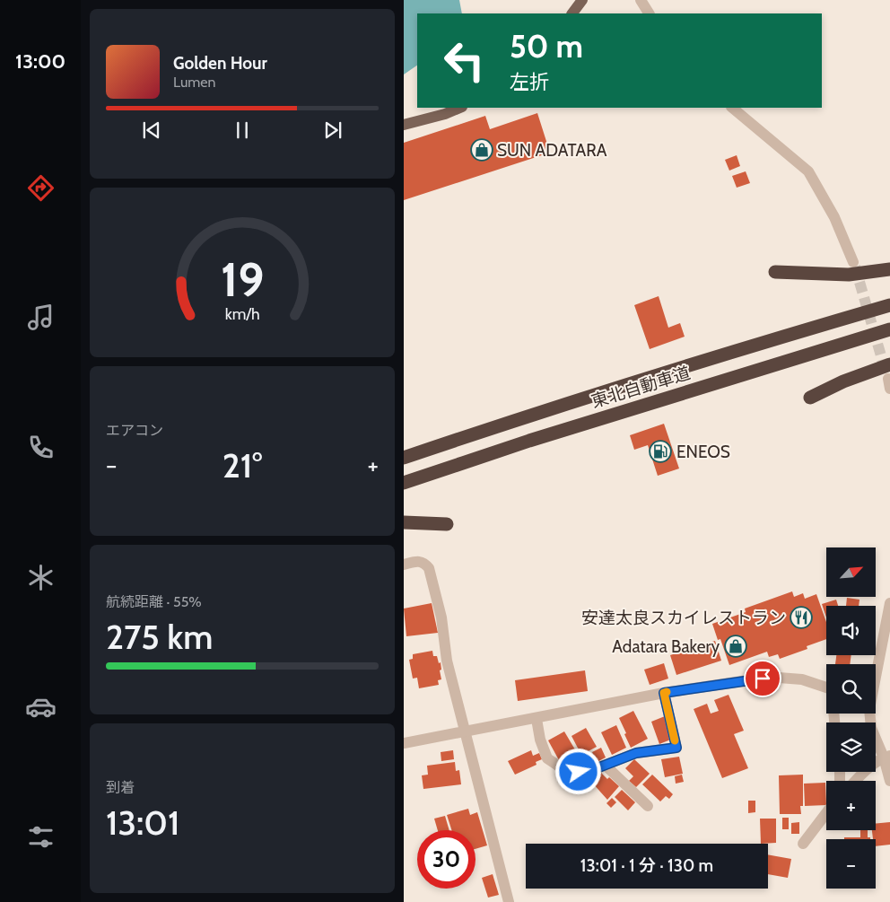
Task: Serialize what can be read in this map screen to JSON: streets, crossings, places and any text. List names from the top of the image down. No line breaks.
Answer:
{"streets":{"highway":["東北自動車道"]},"places":{"shop":["SUN ADATARA","Adatara Bakery"],"fuel station":["ENEOS"],"restaurant":["安達太良スカイレストラン"]},"north":"top right","page":{"tabs":"13:00","turn":["50 m","左折"],"song":["Golden Hour","Lumen"],"tile":["エアコン",["航続距離 · 55%","275 km"],["到着","13:01"]],"heat":["−","21°","+"],"map_buttons":["+","−"],"limit":"30","trip":"13:01 · 1 分 · 130 m","gauge":["19","km/h"]}}
